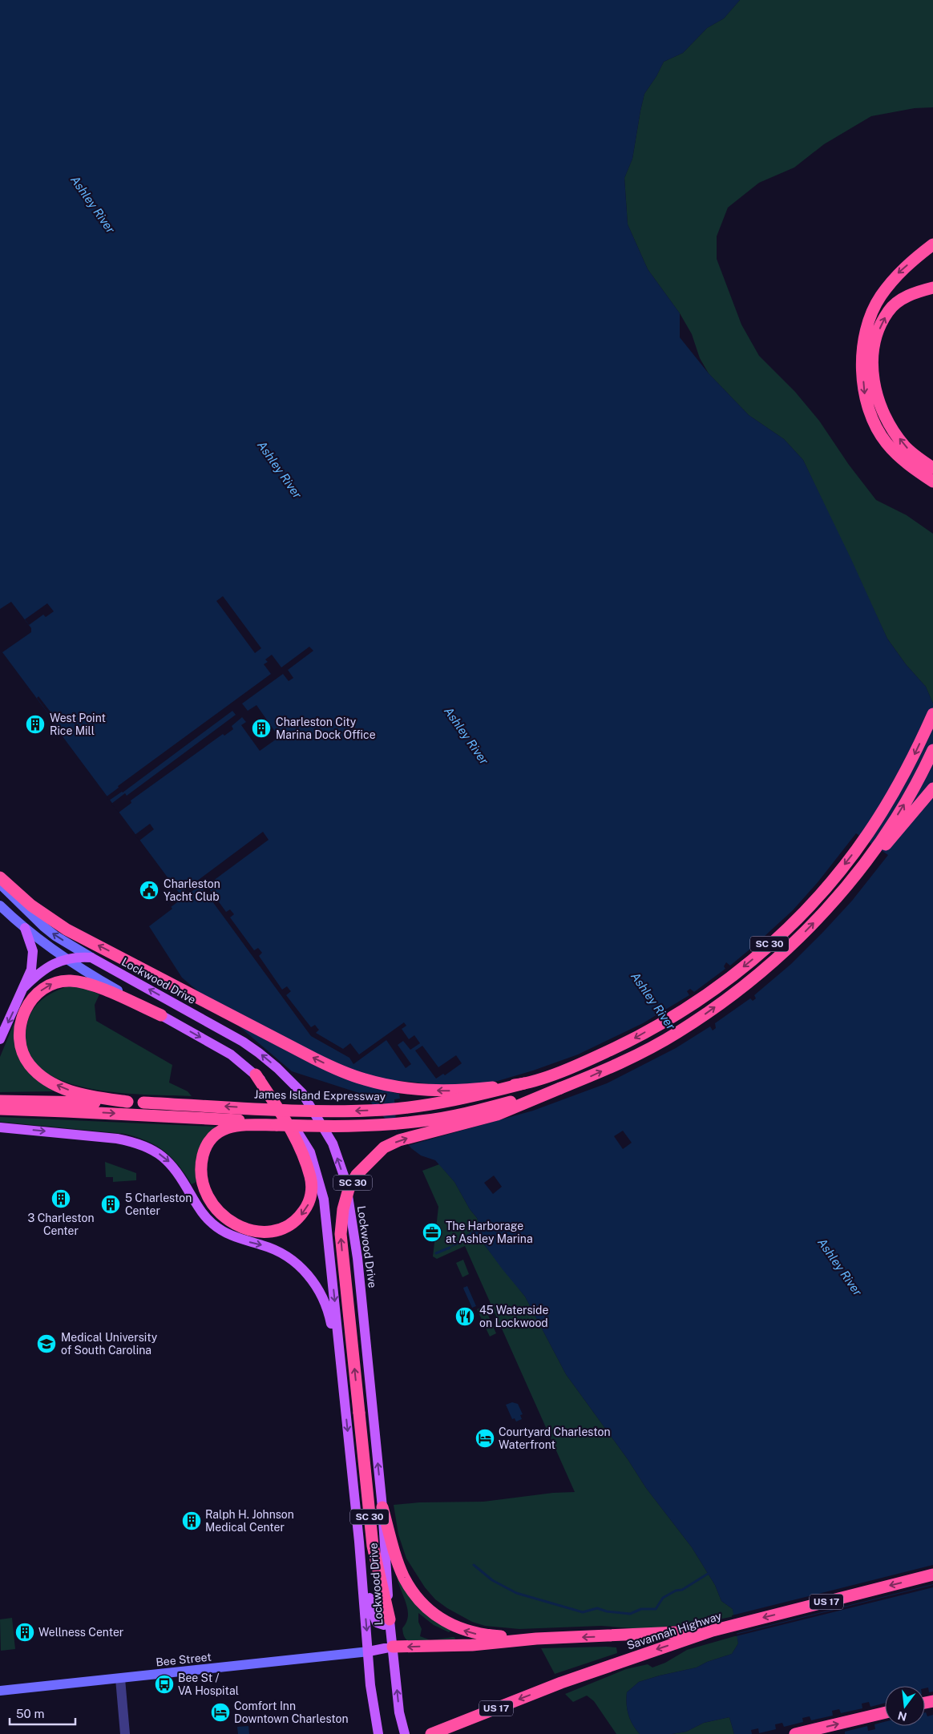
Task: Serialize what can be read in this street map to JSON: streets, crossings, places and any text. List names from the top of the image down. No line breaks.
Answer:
{"streets":{"highway":["SC 30","James Island Expressway","US 17","Savannah Highway"],"main road":["Lockwood Drive"],"street":["Bee Street"]},"crossings":[["SC 30","Lockwood Drive"],["SC 30","James Island Expressway"],["Lockwood Drive","Bee Street"]],"water":["Ashley River"],"places":{"building":["West Point Rice Mill","Charleston City Marina Dock Office","3 Charleston Center","5 Charleston Center","Ralph H. Johnson Medical Center","Wellness Center"],"public building":["Charleston Yacht Club"],"office":["The Harborage at Ashley Marina"],"restaurant":["45 Waterside on Lockwood"],"school or university":["Medical University of South Carolina"],"hotel":["Courtyard Charleston Waterfront","Comfort Inn Downtown Charleston"],"bus stop":["Bee St / VA Hospital"]},"scale_bar":"50 m","north":"bottom"}
